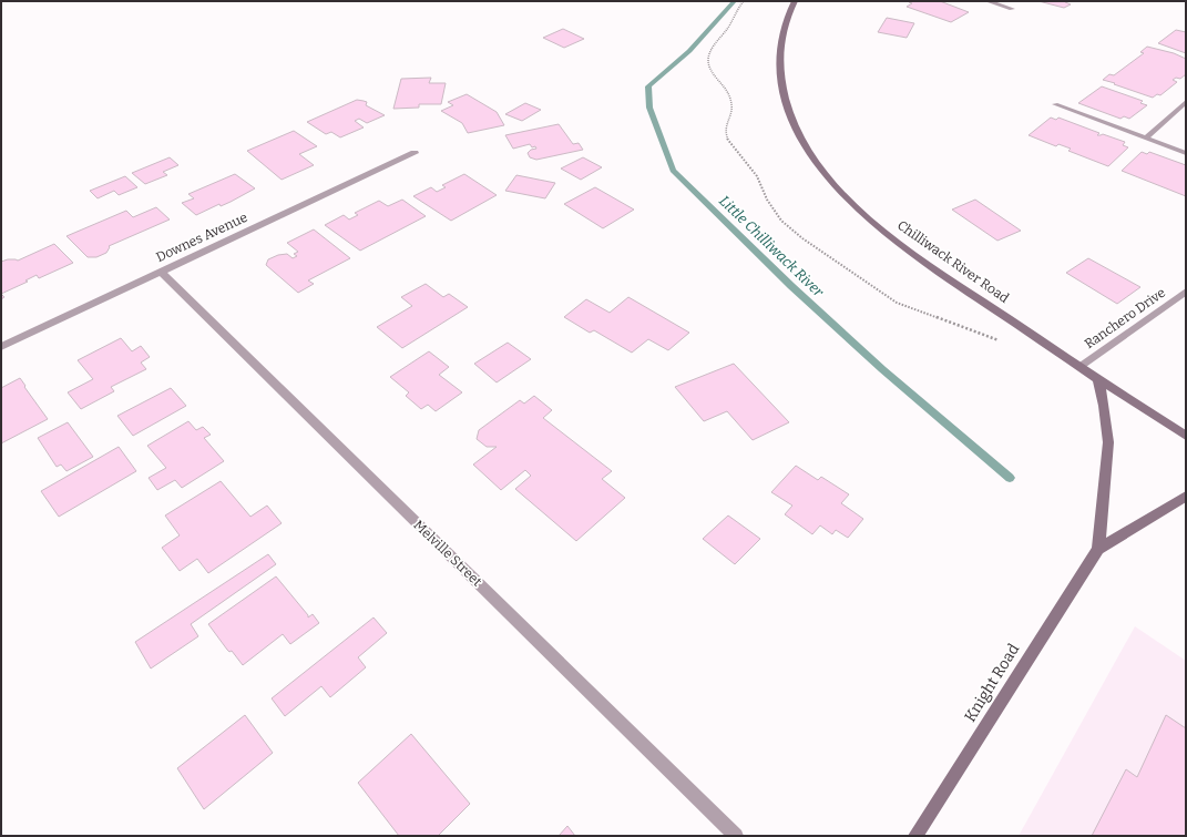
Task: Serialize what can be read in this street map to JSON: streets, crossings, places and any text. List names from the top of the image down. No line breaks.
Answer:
{"streets":{"main road":["Chilliwack River Road","Knight Road"],"street":["Downes Avenue","Ranchero Drive","Melville Street"]},"crossings":[["Downes Avenue","Melville Street"],["Chilliwack River Road","Ranchero Drive"],["Chilliwack River Road","Knight Road"]],"water":["Little Chilliwack River"]}
